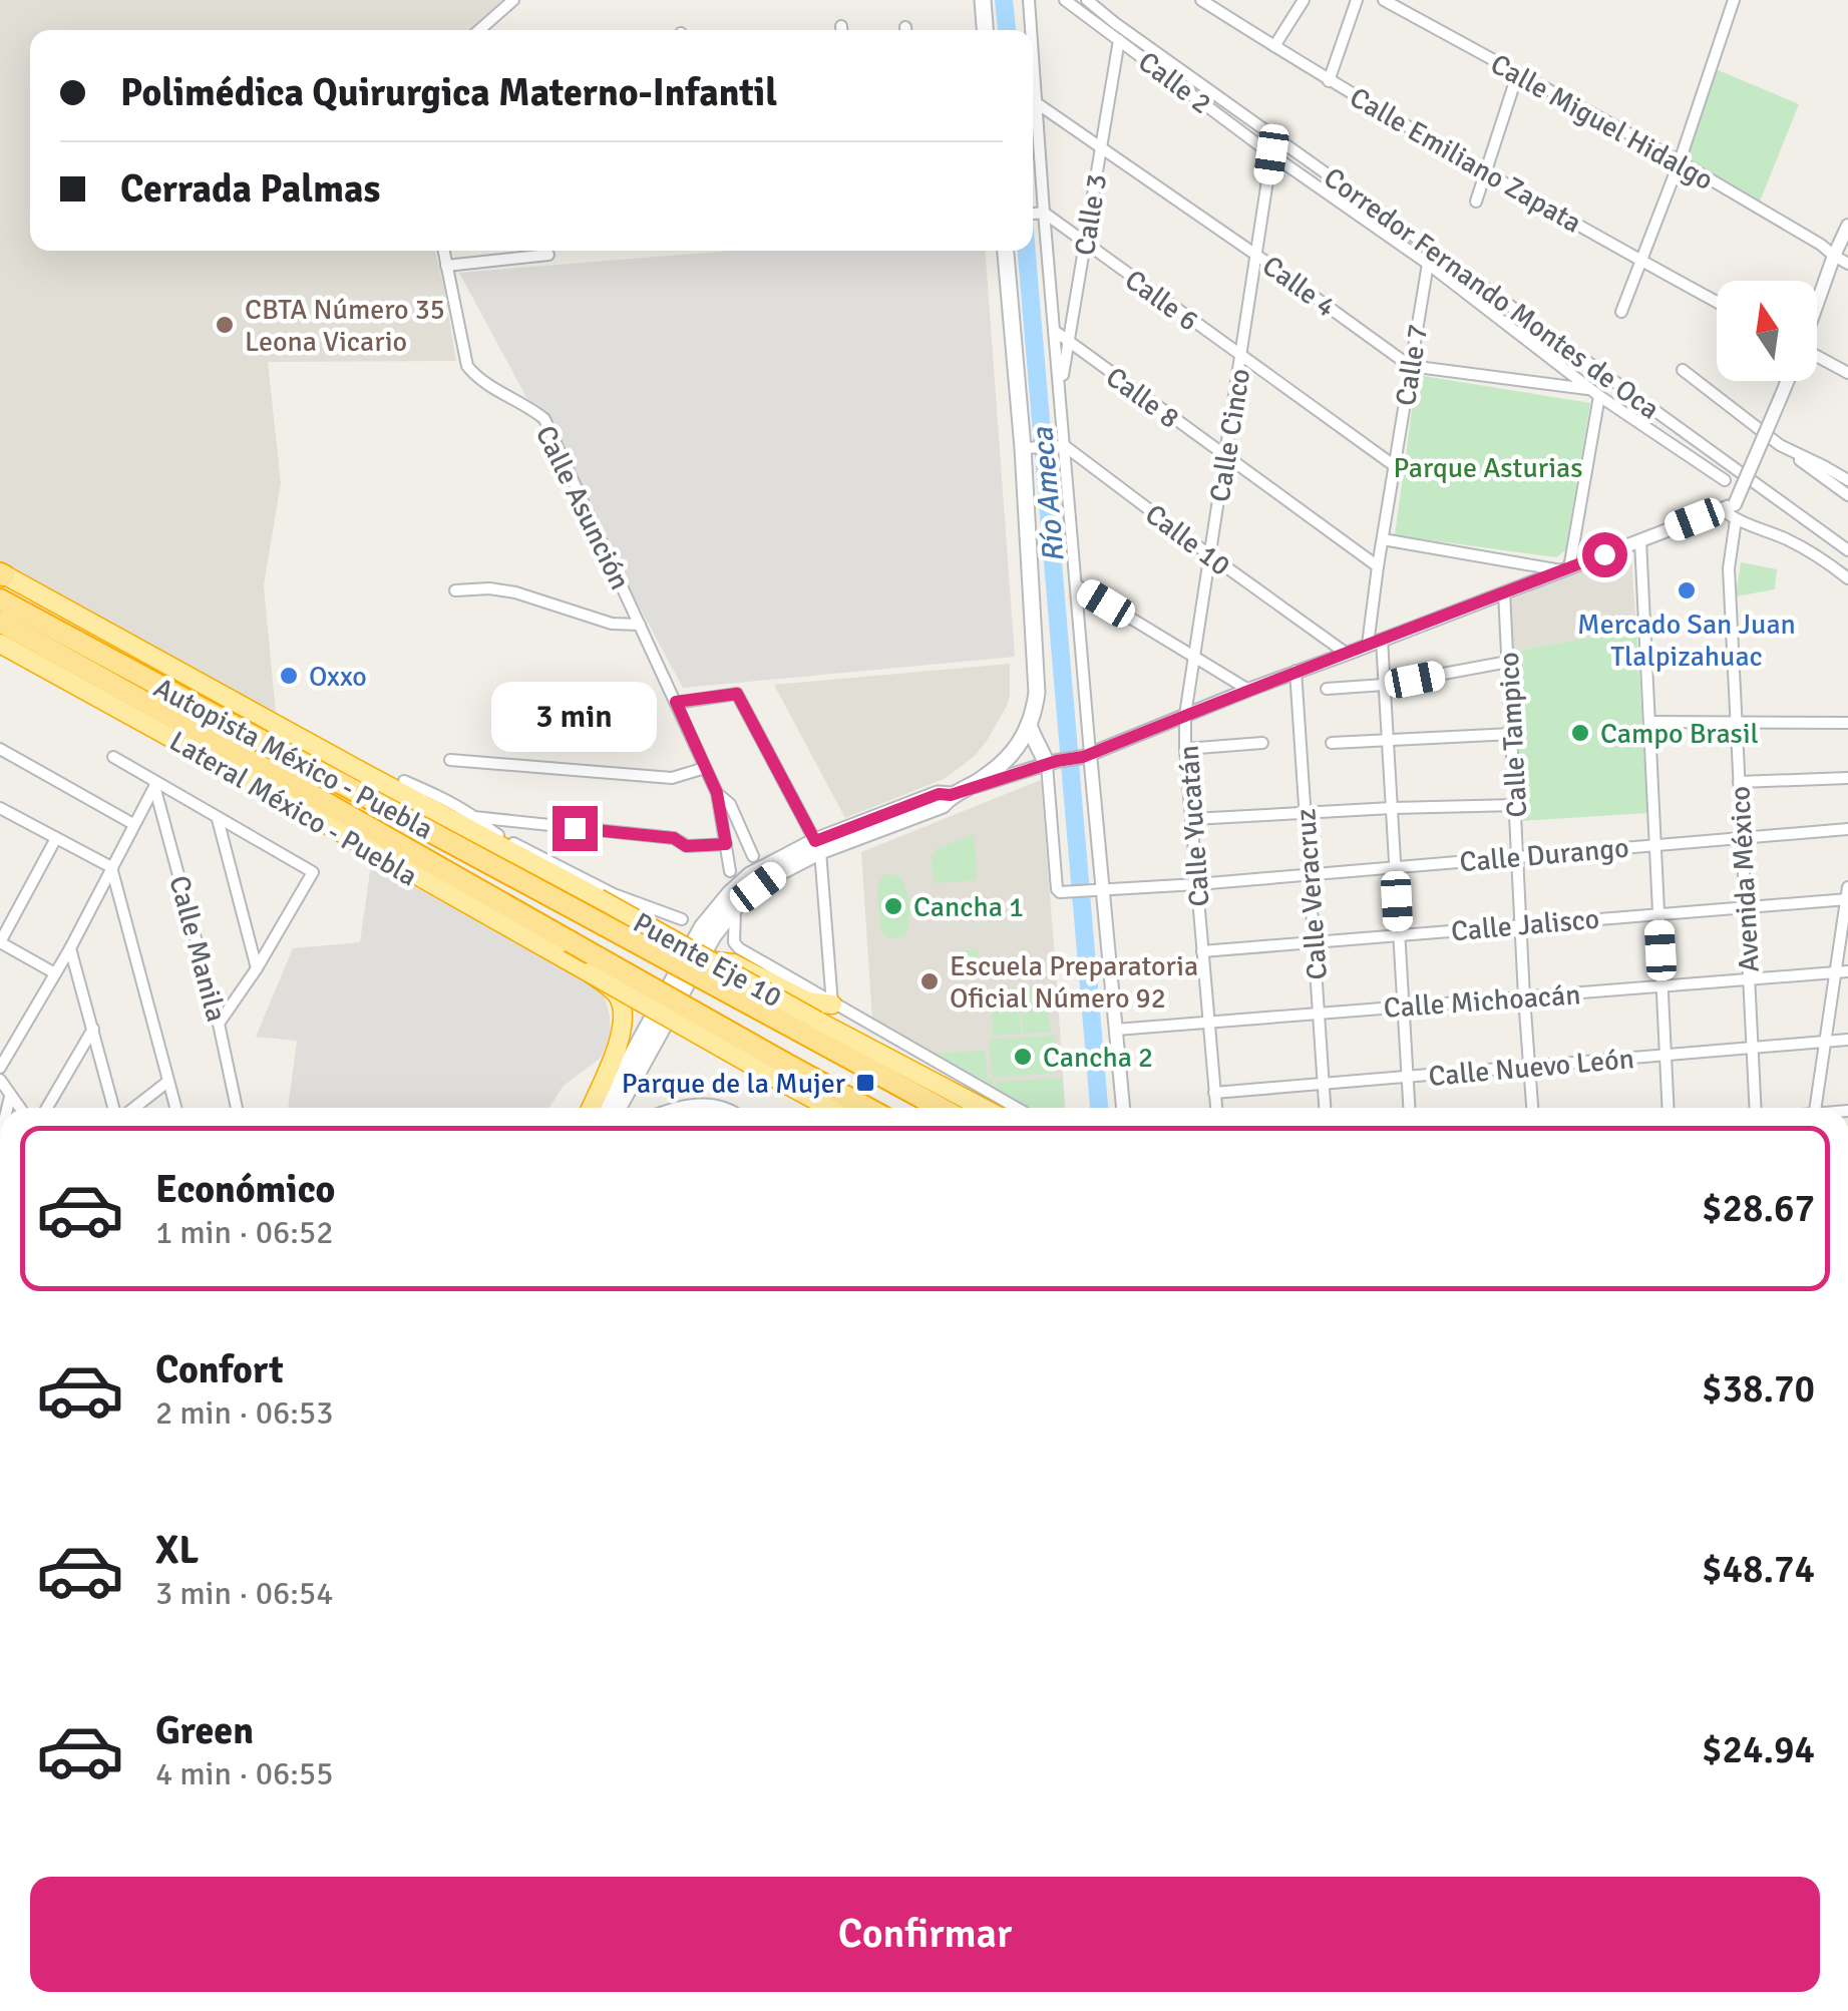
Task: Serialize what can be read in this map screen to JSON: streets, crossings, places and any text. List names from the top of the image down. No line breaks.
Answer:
{"streets":{"highway":["Autopista México - Puebla","Lateral México - Puebla","Puente Eje 10"],"street":["Calle 2","Calle Miguel Hidalgo","Calle Emiliano Zapata","Calle 3","Calle 4","Corredor Fernando Montes de Oca","Calle 6","Calle 7","Calle 8","Calle Cinco","Calle Asunción","Calle 10","Calle Tampico","Calle Yucatán","Calle Durango","Avenida México","Calle Veracruz","Calle Jalisco","Calle Manila","Calle Michoacán","Calle Nuevo León"]},"crossings":[["Calle 2","Calle 3"],["Calle 2","Calle 4"],["Calle 2","Calle 7"],["Calle 2","Calle Cinco"],["Calle 3","Calle 4"],["Calle 3","Calle 6"],["Calle 3","Calle 8"],["Calle 4","Calle 7"],["Calle 4","Calle Cinco"],["Calle 6","Calle 7"],["Calle 6","Calle Cinco"],["Calle 7","Calle 8"],["Calle 7","Calle Durango"],["Calle 7","Calle Jalisco"],["Calle 7","Calle Michoacán"],["Calle 7","Calle Nuevo León"],["Calle 8","Calle Cinco"],["Calle Cinco","Calle 10"],["Calle Cinco","Calle Yucatán"],["Calle Tampico","Calle Durango"],["Calle Tampico","Calle Jalisco"],["Calle Tampico","Calle Michoacán"],["Calle Tampico","Calle Nuevo León"],["Autopista México - Puebla","Puente Eje 10"],["Calle Yucatán","Calle Durango"],["Calle Yucatán","Calle Jalisco"],["Calle Yucatán","Calle Michoacán"],["Calle Yucatán","Calle Nuevo León"],["Calle Durango","Avenida México"],["Calle Durango","Calle Veracruz"],["Avenida México","Calle Jalisco"],["Avenida México","Calle Michoacán"],["Avenida México","Calle Nuevo León"],["Calle Veracruz","Calle Jalisco"],["Calle Veracruz","Calle Michoacán"],["Calle Veracruz","Calle Nuevo León"]],"water":["Río Ameca"],"parks":["Parque Asturias"],"places":{"other":["CBTA Número 35 Leona Vicario","Mercado San Juan Tlalpizahuac","Oxxo","Campo Brasil","Cancha 1","Escuela Preparatoria Oficial Número 92","Cancha 2"],"transit":["Parque de la Mujer"]},"north":"top","page":{"banner":["Polimédica Quirurgica Materno-Infantil","Cerrada Palmas"],"bubble":"3 min","list":[{"name":"Económico","note":"1 min · 06:52","value":"$28.67"},{"name":"Confort","note":"2 min · 06:53","value":"$38.70"},{"name":"XL","note":"3 min · 06:54","value":"$48.74"},{"name":"Green","note":"4 min · 06:55","value":"$24.94"}],"buttons":"Confirmar"}}
